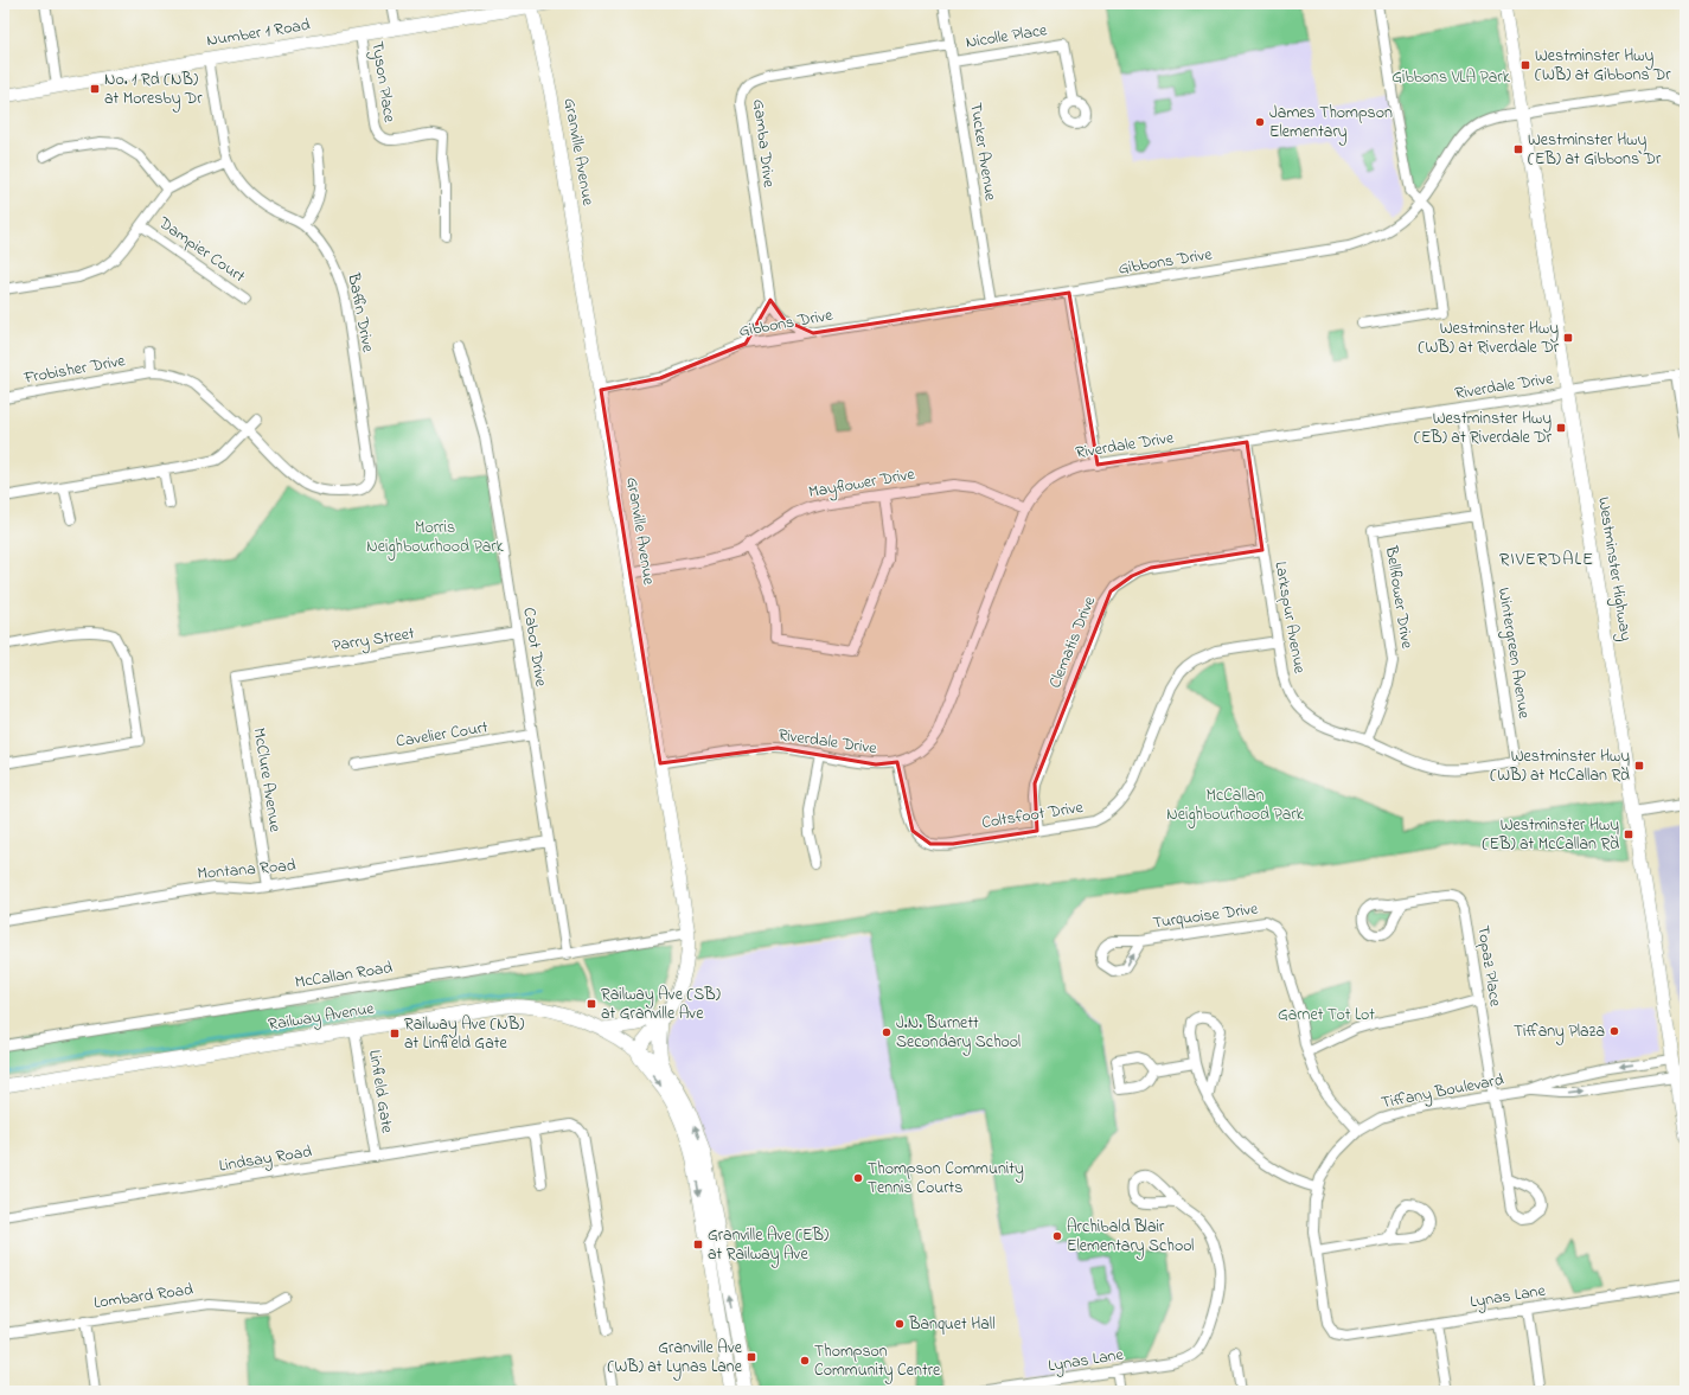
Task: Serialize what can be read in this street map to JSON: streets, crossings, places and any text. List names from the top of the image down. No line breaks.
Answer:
{"streets":{"main road":["Number 1 Road","Granville Avenue","Westminster Highway","Railway Avenue"],"street":["Nicolle Place","Tyson Place","Gamba Drive","Tucker Avenue","Dampier Court","Gibbons Drive","Baffin Drive","Frobisher Drive","Riverdale Drive","Mayflower Drive","Bellflower Drive","Larkspur Avenue","Parry Street","Clematis Drive","Cabot Drive","Wintergreen Avenue","Cavelier Court","McClure Avenue","Coltsfoot Drive","Montana Road","Turquoise Drive","Topaz Place","McCallan Road","Linfield Gate","Tiffany Boulevard","Lindsay Road","Lombard Road","Lynas Lane"]},"crossings":[["Number 1 Road","Tyson Place"],["Number 1 Road","Granville Avenue"],["Number 1 Road","Baffin Drive"],["Nicolle Place","Tucker Avenue"],["Gamba Drive","Tucker Avenue"],["Gamba Drive","Gibbons Drive"],["Granville Avenue","Gibbons Drive"],["Granville Avenue","Riverdale Drive"],["Granville Avenue","Mayflower Drive"],["Granville Avenue","McCallan Road"],["Granville Avenue","Railway Avenue"],["Tucker Avenue","Gibbons Drive"],["Gibbons Drive","Westminster Highway"],["Baffin Drive","Frobisher Drive"],["Riverdale Drive","Mayflower Drive"],["Riverdale Drive","Westminster Highway"],["Riverdale Drive","Larkspur Avenue"],["Riverdale Drive","Wintergreen Avenue"],["Riverdale Drive","Coltsfoot Drive"],["Westminster Highway","Tiffany Boulevard"],["Bellflower Drive","Larkspur Avenue"],["Bellflower Drive","Wintergreen Avenue"],["Larkspur Avenue","Clematis Drive"],["Larkspur Avenue","Wintergreen Avenue"],["Larkspur Avenue","Coltsfoot Drive"],["Parry Street","Cabot Drive"],["Parry Street","McClure Avenue"],["Clematis Drive","Coltsfoot Drive"],["Cabot Drive","Cavelier Court"],["Cabot Drive","Montana Road"],["Cabot Drive","McCallan Road"],["McClure Avenue","Montana Road"],["Turquoise Drive","Tiffany Boulevard"],["Topaz Place","Tiffany Boulevard"],["Railway Avenue","Linfield Gate"],["Linfield Gate","Lindsay Road"],["Tiffany Boulevard","Lynas Lane"]],"districts":["RIVERDALE"],"parks":["Gibbons VLA Park","Morris Neighbourhood Park","McCallan Neighbourhood Park","Garnet Tot Lot"],"places":{"transit":["Westminster Hwy (WB) at Gibbons Dr","No. 1 Rd (NB) at Moresby Dr","Westminster Hwy (EB) at Gibbons Dr","Westminster Hwy (WB) at Riverdale Dr","Westminster Hwy (EB) at Riverdale Dr","Westminster Hwy (WB) at McCallan Rd","Westminster Hwy (EB) at McCallan Rd","Railway Ave (SB) at Granville Ave","Railway Ave (NB) at Linfield Gate","Granville Ave (EB) at Railway Ave","Granville Ave (WB) at Lynas Lane"],"other":["James Thompson Elementary","Tiffany Plaza","J.N. Burnett Secondary School","Thompson Community Tennis Courts","Archibald Blair Elementary School","Banquet Hall","Thompson Community Centre"]}}
